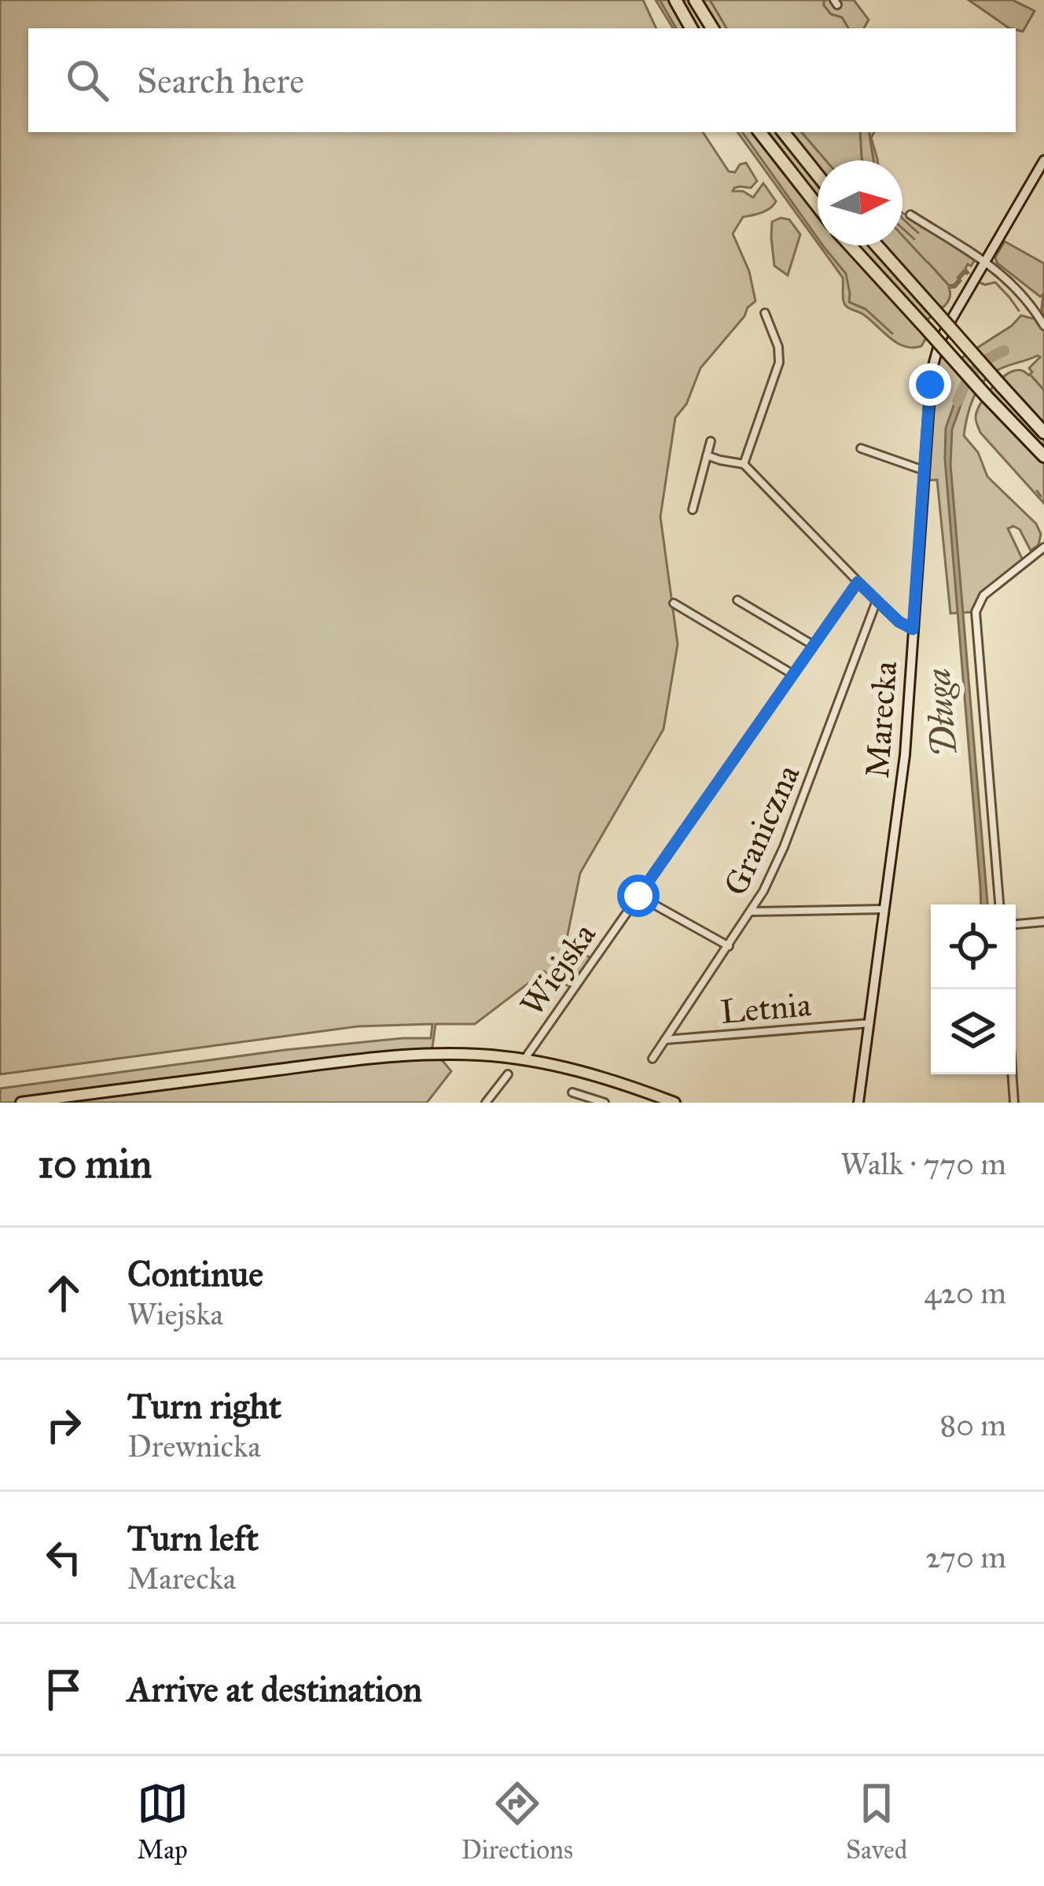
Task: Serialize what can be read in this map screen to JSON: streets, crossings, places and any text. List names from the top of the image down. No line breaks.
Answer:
{"streets":{"street":["Marecka","Graniczna","Wiejska","Letnia"]},"crossings":[["Marecka","Letnia"],["Graniczna","Letnia"]],"water":["Długa"],"north":"right","page":{"search":"Search here","heading":["10 min","Walk · 770 m"],"list":[["Continue","Wiejska","420 m"],["Turn right","Drewnicka","80 m"],["Turn left","Marecka","270 m"],"Arrive at destination"],"nav":["Map","Directions","Saved"]}}
